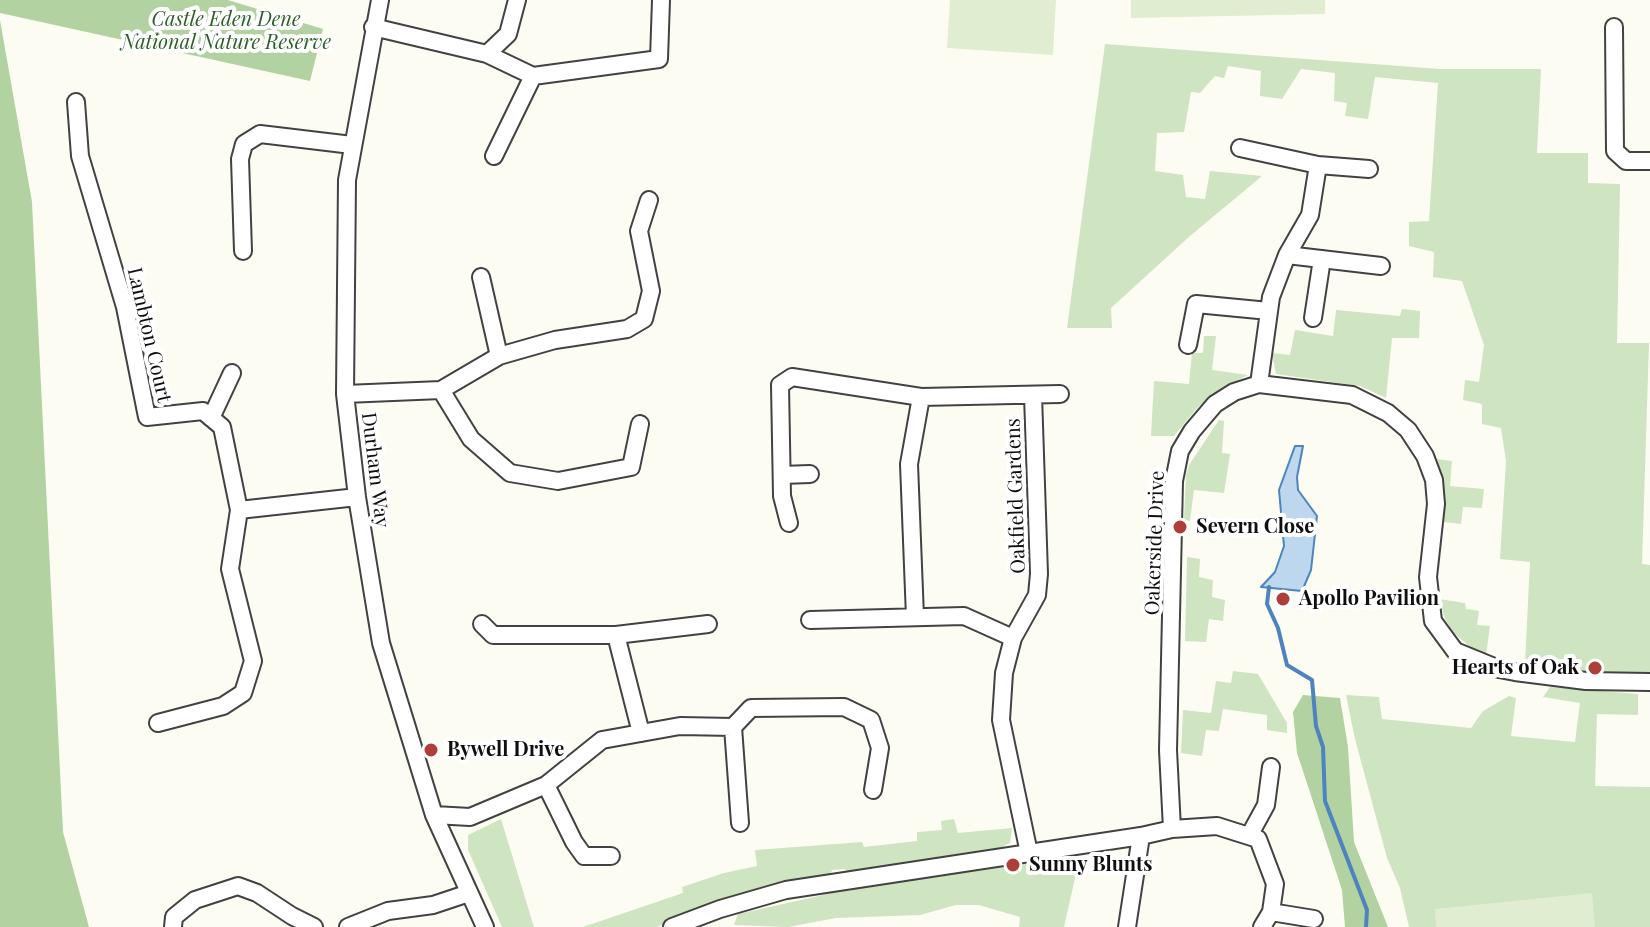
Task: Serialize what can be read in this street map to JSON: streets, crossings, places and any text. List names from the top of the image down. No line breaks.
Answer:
{"streets":{"street":["Lambton Court","Durham Way","Oakfield Gardens","Oakerside Drive"]},"parks":["Castle Eden Dene National Nature Reserve"],"places":["Severn Close","Apollo Pavilion","Hearts of Oak","Bywell Drive","Sunny Blunts"]}
